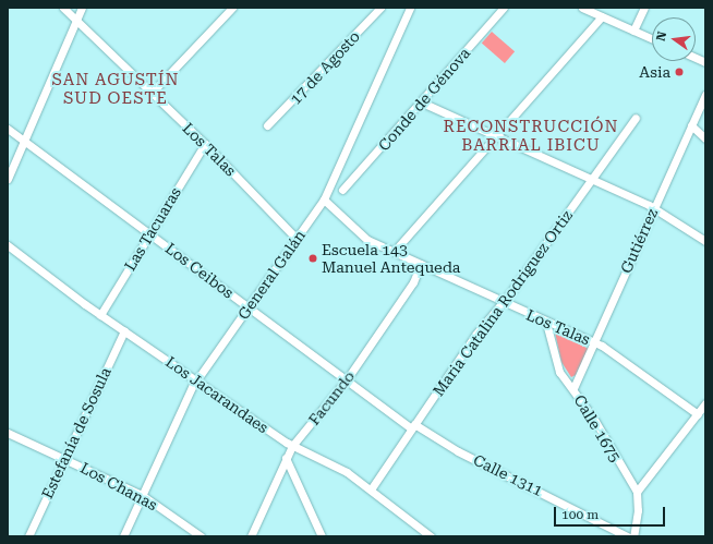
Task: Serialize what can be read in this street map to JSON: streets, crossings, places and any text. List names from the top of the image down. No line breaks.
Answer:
{"streets":{"street":["17 de Agosto","Conde de Génova","Los Talas","Las Tacuaras","Gutiérrez","Los Ceibos","General Galán","Maria Catalina Rodriguez Ortiz","Los Jacarandaes","Facundo","Calle 1675","Estefanía de Sosula","Calle 1311","Los Chanas"]},"crossings":[["Los Talas","Las Tacuaras"],["Los Talas","Gutiérrez"],["Los Talas","General Galán"],["Los Talas","Maria Catalina Rodriguez Ortiz"],["Los Talas","Facundo"],["Los Talas","Calle 1675"],["Las Tacuaras","Los Ceibos"],["Las Tacuaras","Los Jacarandaes"],["Gutiérrez","Calle 1675"],["Los Ceibos","General Galán"],["Los Ceibos","Maria Catalina Rodriguez Ortiz"],["Los Ceibos","Facundo"],["Los Ceibos","Calle 1311"],["General Galán","Los Jacarandaes"],["General Galán","Los Chanas"],["Maria Catalina Rodriguez Ortiz","Los Jacarandaes"],["Maria Catalina Rodriguez Ortiz","Calle 1311"],["Los Jacarandaes","Facundo"],["Los Jacarandaes","Estefanía de Sosula"],["Estefanía de Sosula","Los Chanas"]],"districts":["SAN AGUSTÍN SUD OESTE","RECONSTRUCCIÓN BARRIAL IBICU"],"places":["Asia","Escuela 143 Manuel Antequeda"],"scale_bar":"100 m","north":"left"}
